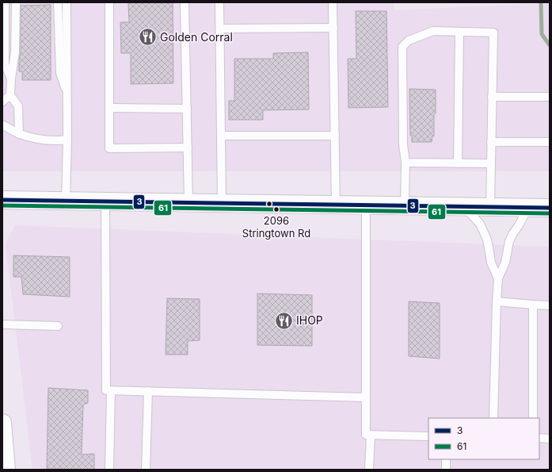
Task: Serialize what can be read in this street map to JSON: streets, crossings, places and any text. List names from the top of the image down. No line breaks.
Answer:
{"places":{"restaurant":["Golden Corral","IHOP"],"other":["2096 Stringtown Rd"]},"lines":["transit line 3","transit line 61"],"legend":["3","61"]}
